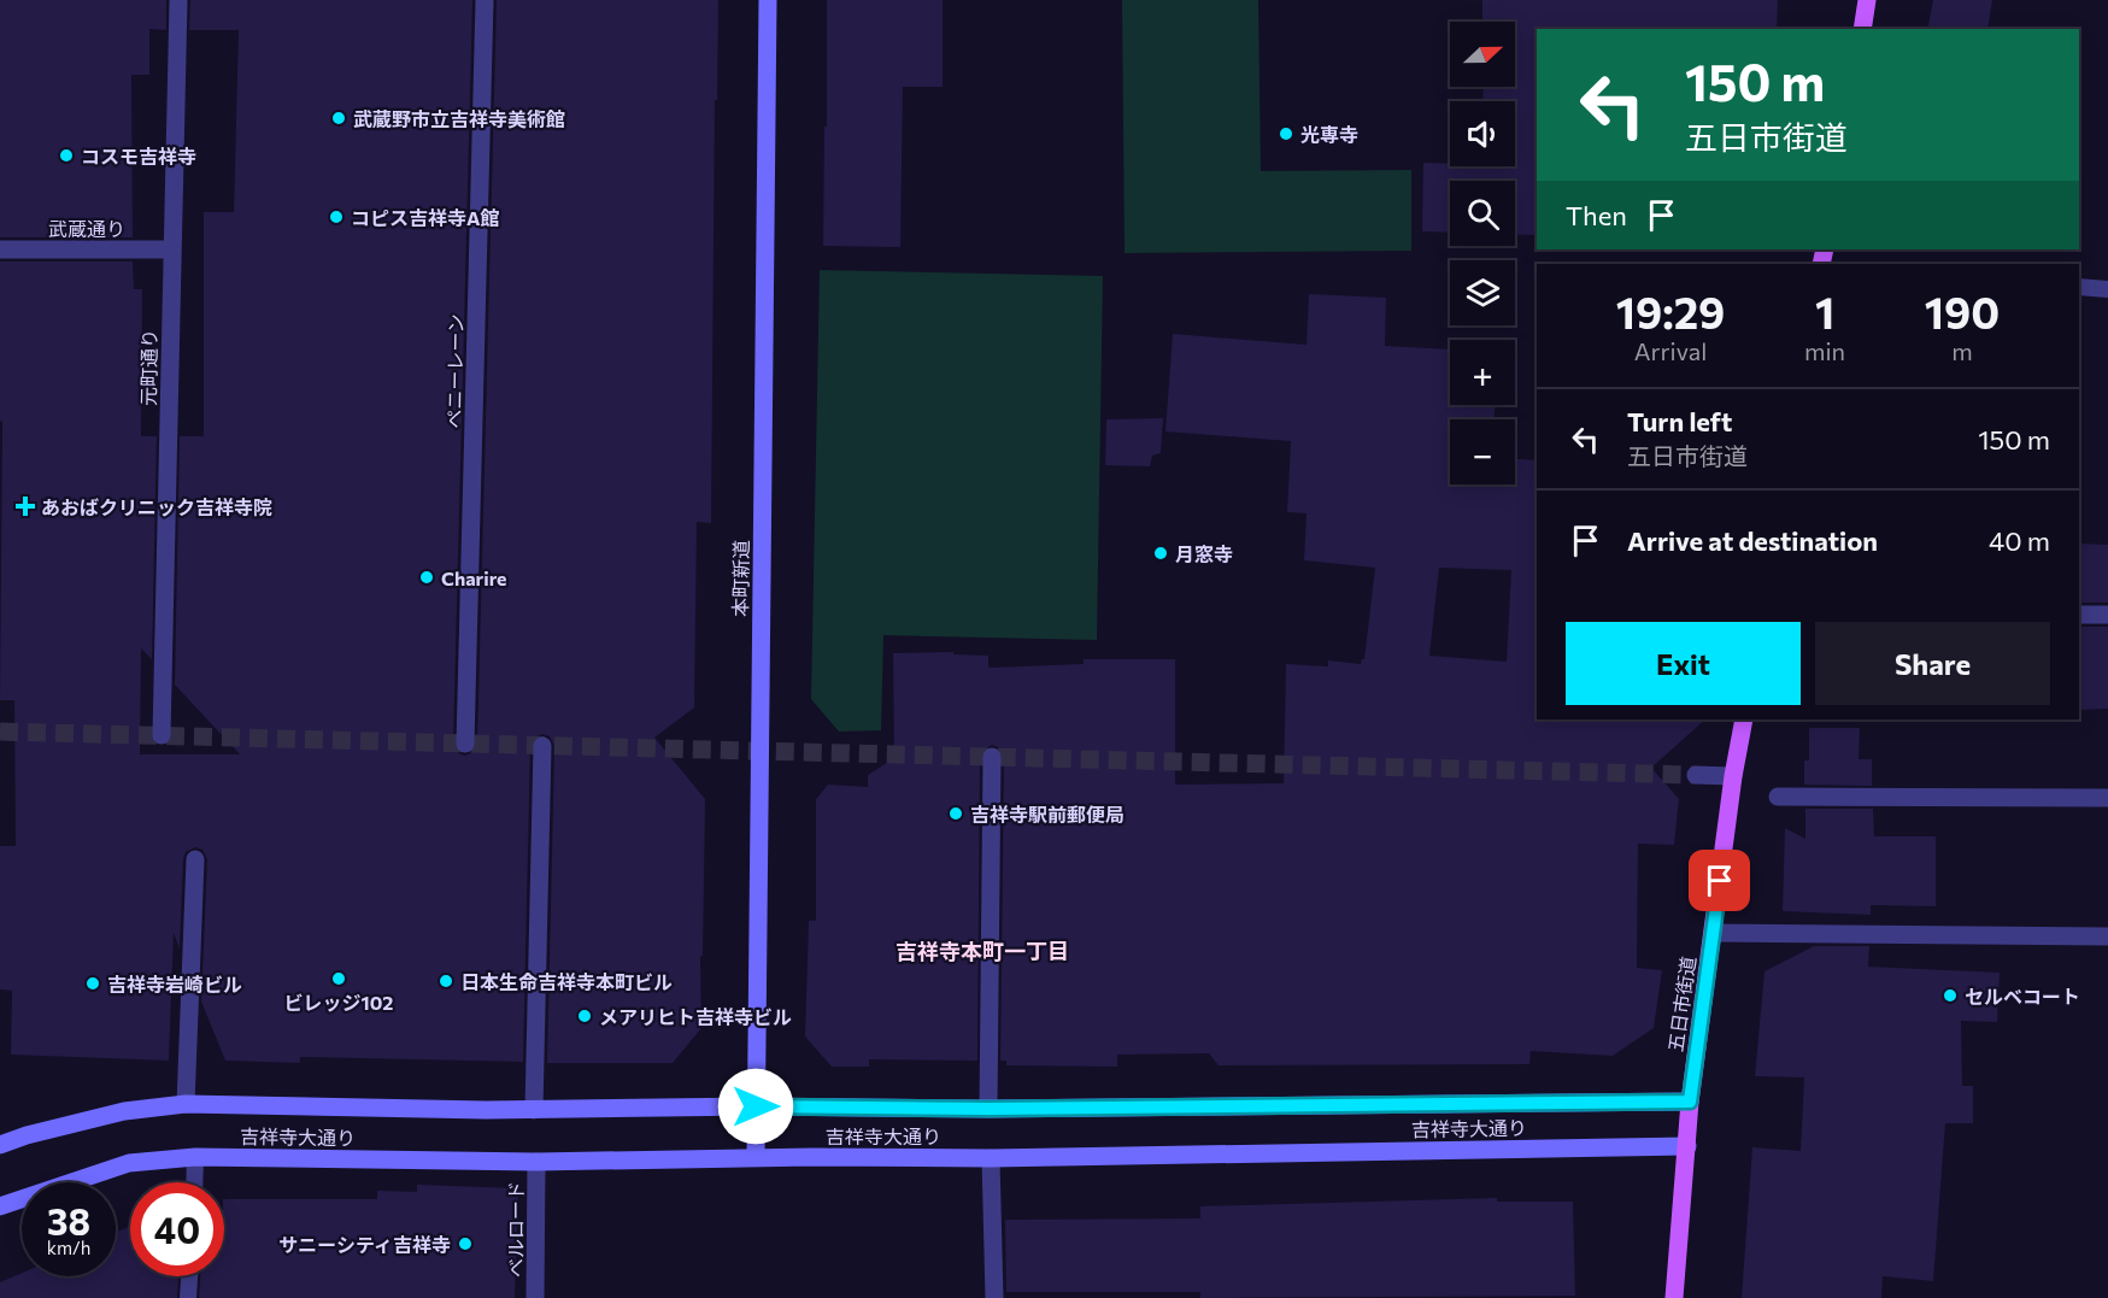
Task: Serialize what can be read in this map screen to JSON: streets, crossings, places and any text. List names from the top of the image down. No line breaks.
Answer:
{"streets":{"main road":["五日市街道"],"street":["武蔵通り","元町通り","ペニーレーン","本町新道","吉祥寺大通り","ベルロード"]},"crossings":[["武蔵通り","元町通り"],["本町新道","吉祥寺大通り"],["五日市街道","吉祥寺大通り"],["吉祥寺大通り","ベルロード"]],"districts":["吉祥寺本町一丁目"],"places":{"other":["武蔵野市立吉祥寺美術館","光専寺","コスモ吉祥寺","コピス吉祥寺A館","月窓寺","Charire","吉祥寺駅前郵便局","ビレッジ102","日本生命吉祥寺本町ビル","吉祥寺岩崎ビル","セルベコート","メアリヒト吉祥寺ビル","サニーシティ吉祥寺"],"health":["あおばクリニック吉祥寺院"]},"north":"right","page":{"map_buttons":["+","−"],"turn":["150 m","五日市街道"],"then":"Then","eta":["19:29","Arrival","1","min","190","m"],"list":[{"name":"Turn left","note":"五日市街道","value":"150 m"},{"name":"Arrive at destination","value":"40 m"}],"buttons":["Exit","Share"],"speed":"38 km/h","limit":"40"}}
